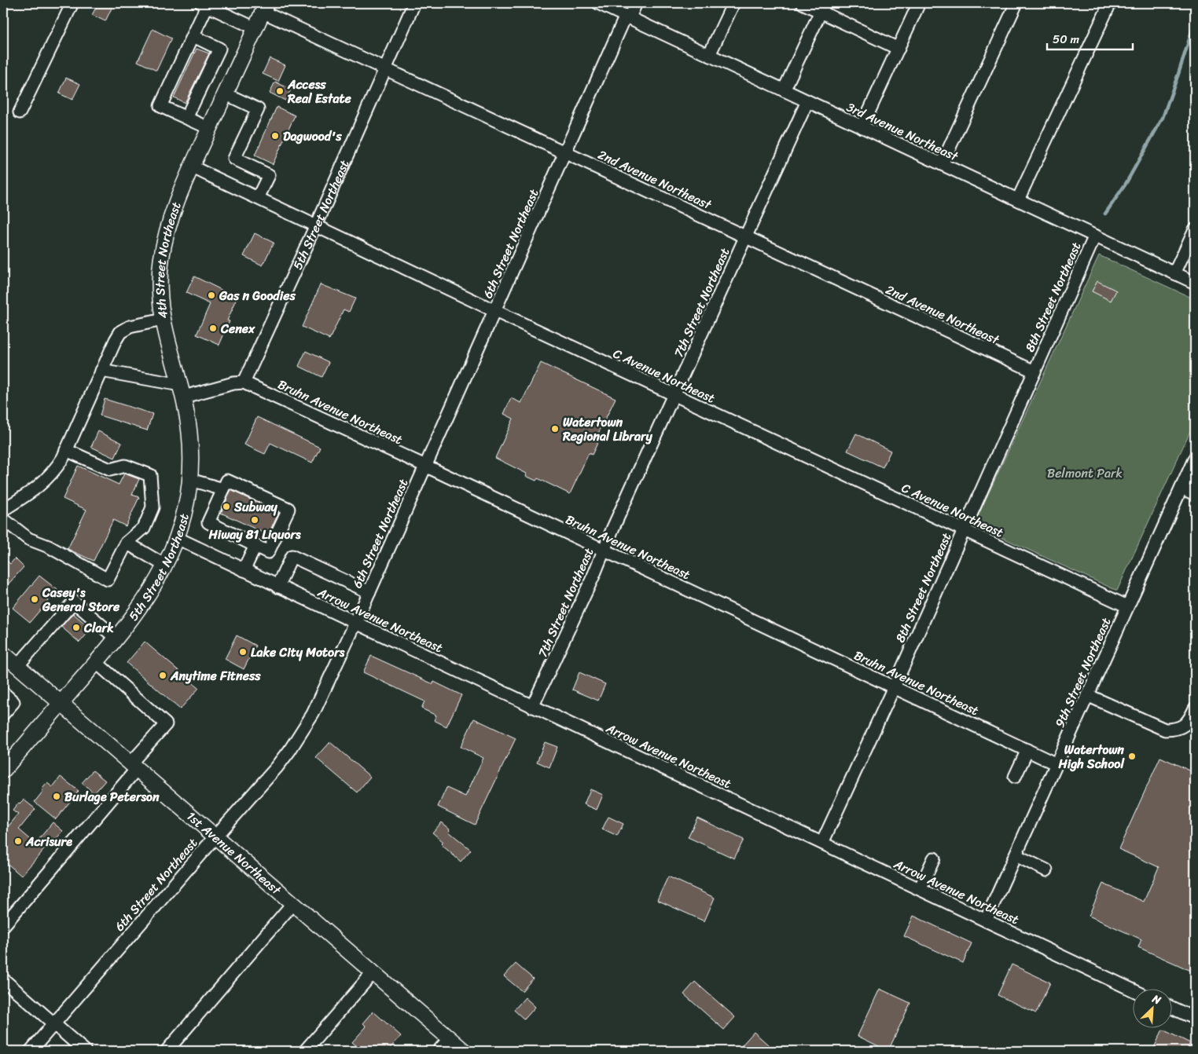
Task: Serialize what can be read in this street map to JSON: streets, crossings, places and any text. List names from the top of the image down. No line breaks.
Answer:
{"streets":{"main road":["5th Street Northeast","4th Street Northeast","1st Avenue Northeast"],"street":["3rd Avenue Northeast","2nd Avenue Northeast","6th Street Northeast","8th Street Northeast","7th Street Northeast","C Avenue Northeast","Bruhn Avenue Northeast","Arrow Avenue Northeast","9th Street Northeast"]},"crossings":[["3rd Avenue Northeast","6th Street Northeast"],["3rd Avenue Northeast","8th Street Northeast"],["3rd Avenue Northeast","7th Street Northeast"],["2nd Avenue Northeast","5th Street Northeast"],["2nd Avenue Northeast","6th Street Northeast"],["2nd Avenue Northeast","4th Street Northeast"],["2nd Avenue Northeast","8th Street Northeast"],["2nd Avenue Northeast","7th Street Northeast"],["5th Street Northeast","4th Street Northeast"],["5th Street Northeast","C Avenue Northeast"],["5th Street Northeast","Bruhn Avenue Northeast"],["5th Street Northeast","Arrow Avenue Northeast"],["5th Street Northeast","1st Avenue Northeast"],["6th Street Northeast","C Avenue Northeast"],["6th Street Northeast","Bruhn Avenue Northeast"],["6th Street Northeast","Arrow Avenue Northeast"],["6th Street Northeast","1st Avenue Northeast"],["4th Street Northeast","C Avenue Northeast"],["8th Street Northeast","C Avenue Northeast"],["8th Street Northeast","Bruhn Avenue Northeast"],["8th Street Northeast","Arrow Avenue Northeast"],["7th Street Northeast","C Avenue Northeast"],["7th Street Northeast","Bruhn Avenue Northeast"],["7th Street Northeast","Arrow Avenue Northeast"],["C Avenue Northeast","9th Street Northeast"],["Bruhn Avenue Northeast","9th Street Northeast"],["Arrow Avenue Northeast","9th Street Northeast"]],"parks":["Belmont Park"],"places":["Access Real Estate","Dagwood's","Gas n Goodies","Cenex","Watertown Regional Library","Subway","Hiway 81 Liquors","Casey's General Store","Clark","Lake City Motors","Anytime Fitness","Watertown High School","Burlage Peterson","Acrisure"],"scale_bar":"50 m","north":"top right"}
